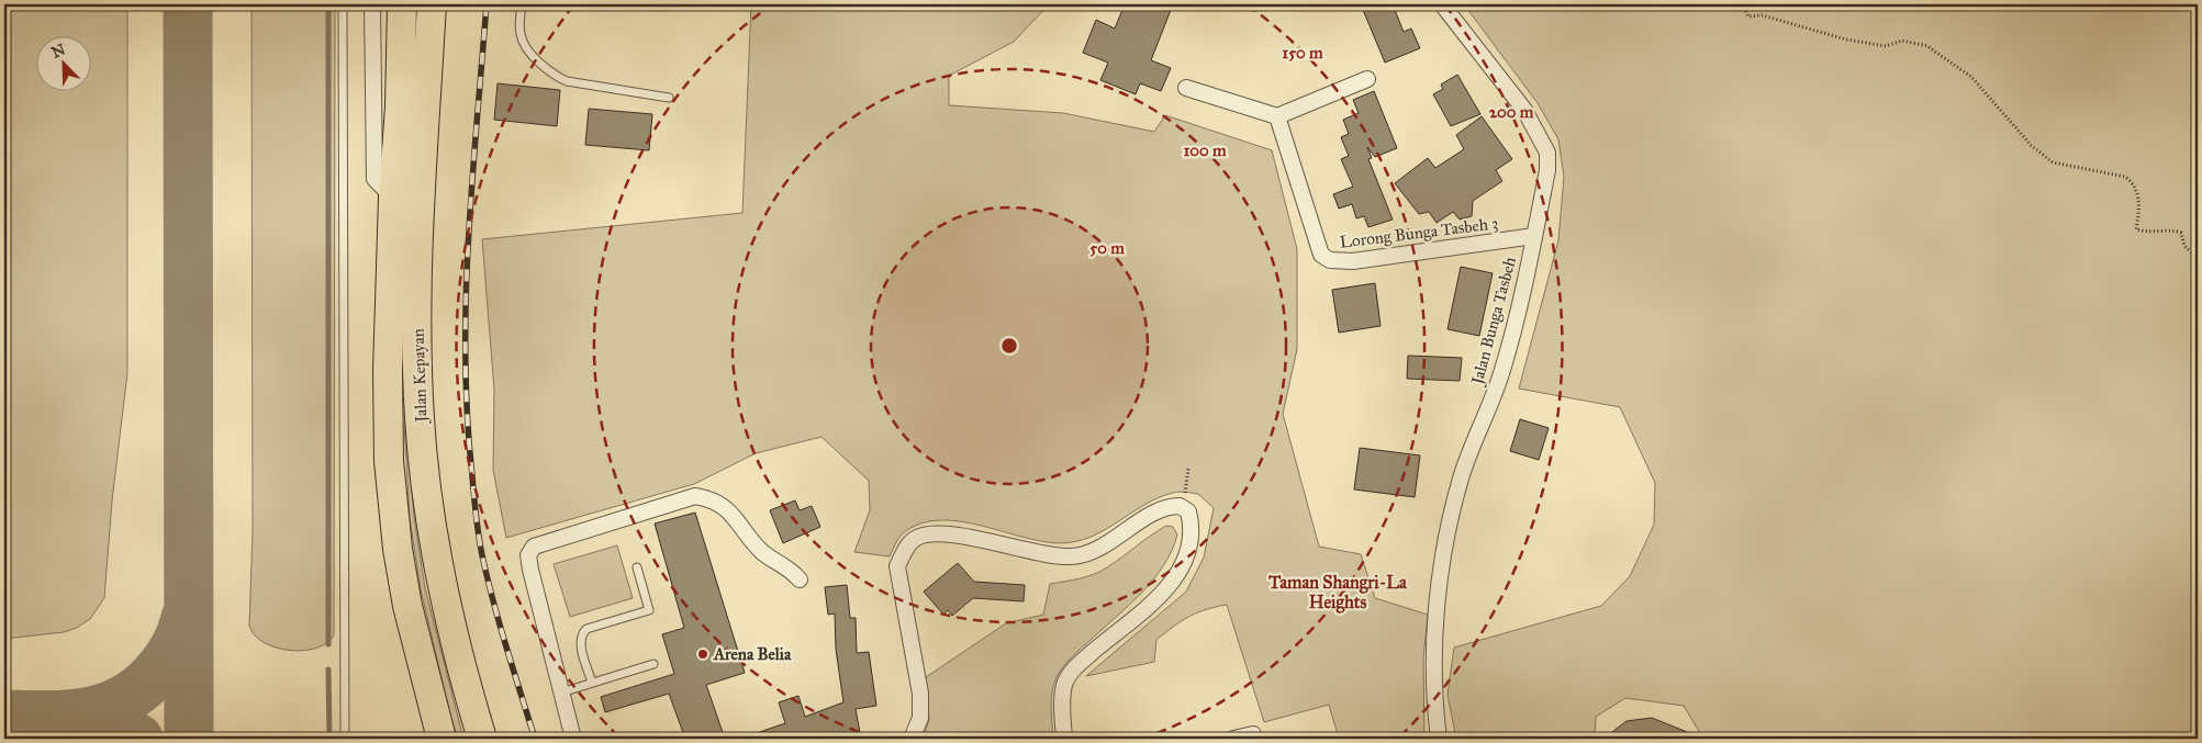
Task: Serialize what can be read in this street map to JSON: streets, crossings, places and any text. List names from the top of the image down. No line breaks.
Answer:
{"streets":{"highway":["Jalan Kepayan"],"street":["Lorong Bunga Tasbeh 3","Jalan Bunga Tasbeh"]},"crossings":[["Lorong Bunga Tasbeh 3","Jalan Bunga Tasbeh"]],"districts":["Taman Shangri-La Heights"],"places":["Arena Belia"],"north":"top left","rings":["150 m","200 m","100 m","50 m"]}
